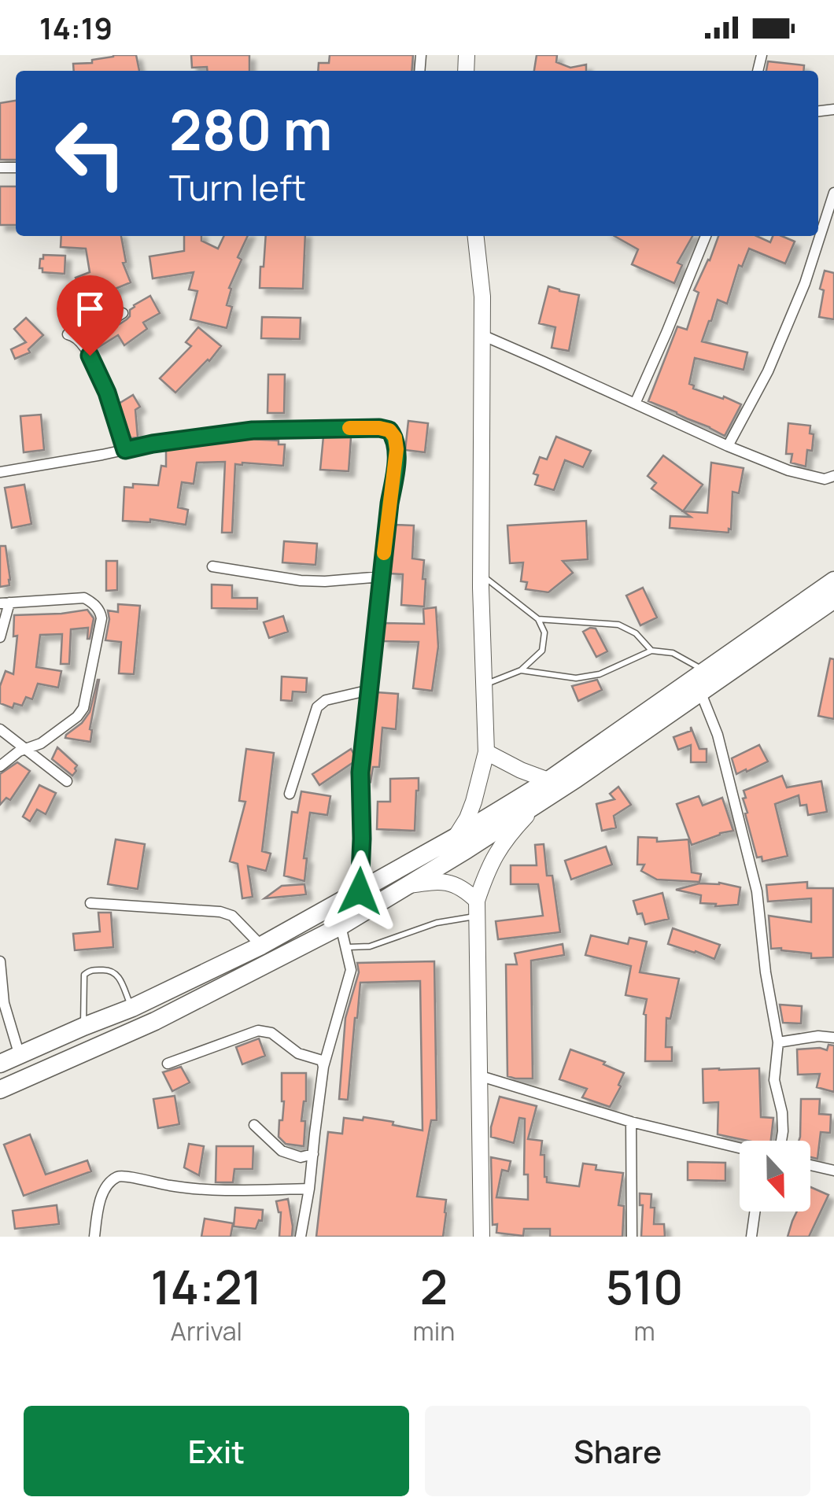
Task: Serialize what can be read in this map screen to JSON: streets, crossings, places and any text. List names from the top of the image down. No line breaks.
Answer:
{"north":"bottom","page":{"status":"14:19","turn":["280 m","Turn left"],"eta":["14:21","Arrival","2","min","510","m"],"buttons":["Exit","Share"]}}
